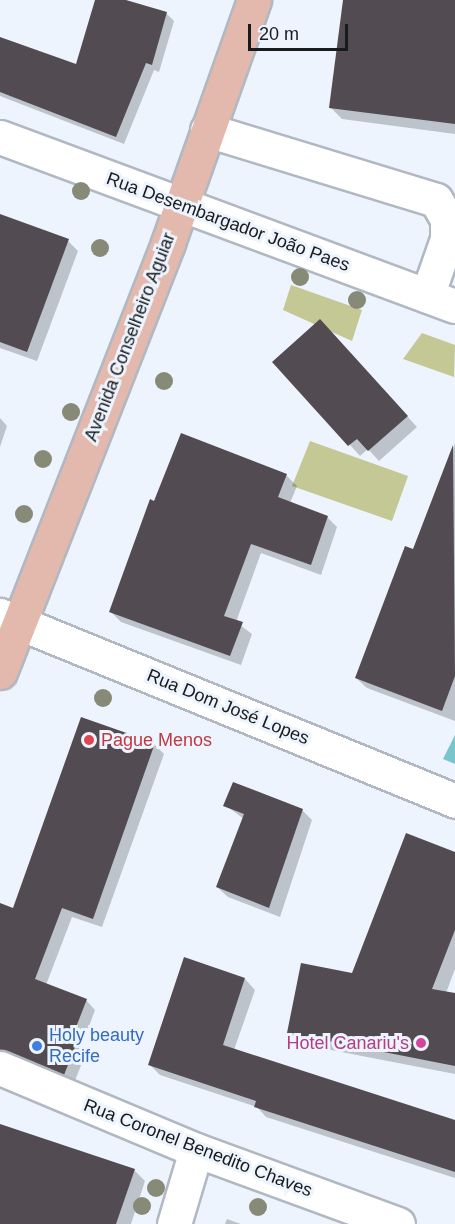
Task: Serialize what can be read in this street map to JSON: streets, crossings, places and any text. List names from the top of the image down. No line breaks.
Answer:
{"streets":{"main road":["Avenida Conselheiro Aguiar"],"street":["Rua Desembargador João Paes","Rua Dom José Lopes","Rua Coronel Benedito Chaves"]},"crossings":[["Rua Desembargador João Paes","Avenida Conselheiro Aguiar"],["Avenida Conselheiro Aguiar","Rua Dom José Lopes"]],"places":["Pague Menos","Hotel Canariu's","Holy beauty Recife"],"scale_bar":"20 m"}
